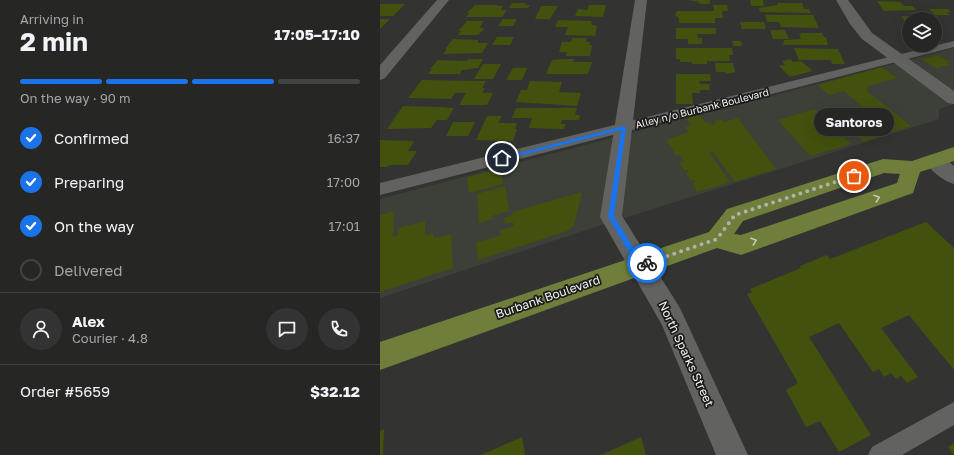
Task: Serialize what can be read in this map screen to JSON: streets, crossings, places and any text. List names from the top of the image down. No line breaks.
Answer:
{"streets":{"main road":["Burbank Boulevard"],"street":["North Sparks Street"],"lane":["Alley n/o Burbank Boulevard"]},"crossings":[["Alley n/o Burbank Boulevard","North Sparks Street"],["Burbank Boulevard","North Sparks Street"]],"places":["Santoros"],"page":{"heading":["2 min","Arriving in","17:05–17:10"],"panel":["Alex","Courier · 4.8","Order #5659","$32.12"],"bar":"On the way · 90 m","bubble":"Santoros","list":[["Confirmed","16:37"],["Preparing","17:00"],["On the way","17:01"],"Delivered"]}}
